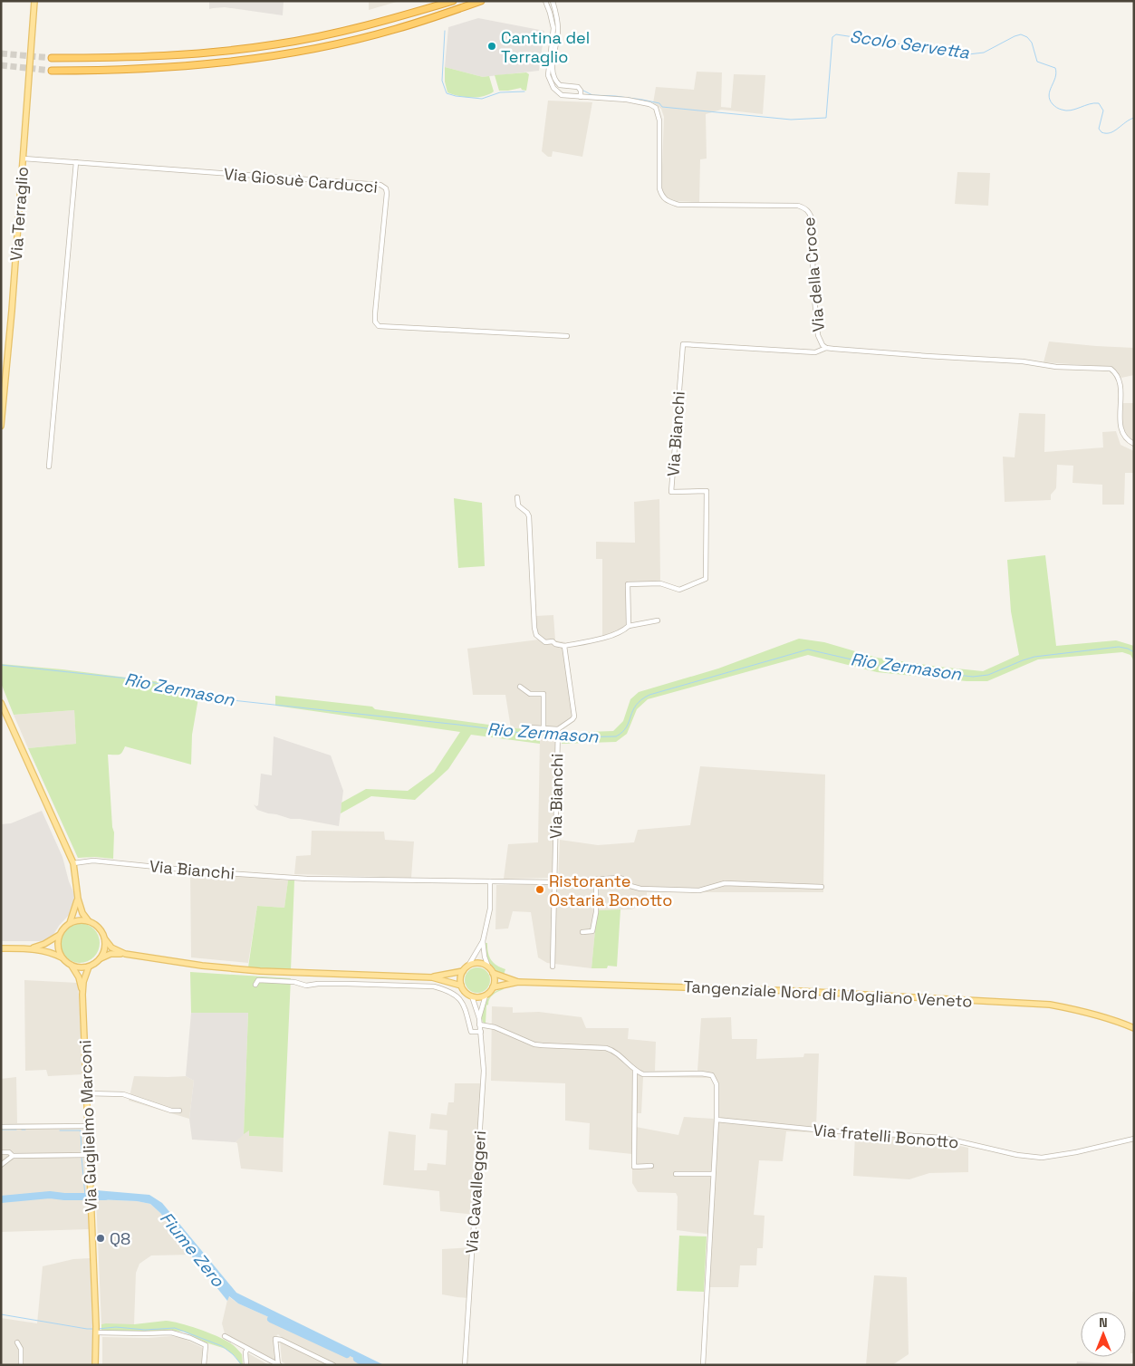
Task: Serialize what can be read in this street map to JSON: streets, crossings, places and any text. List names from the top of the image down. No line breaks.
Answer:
{"streets":{"main road":["Via Terraglio","Tangenziale Nord di Mogliano Veneto","Via Guglielmo Marconi"],"street":["Via Giosuè Carducci","Via della Croce","Via Bianchi","Via fratelli Bonotto","Via Cavalleggeri"]},"crossings":[["Via Giosuè Carducci","Via Terraglio"],["Via della Croce","Via Bianchi"]],"water":["Scolo Servetta","Rio Zermason","Fiume Zero"],"places":["Cantina del Terraglio","Ristorante Ostaria Bonotto","Q8"],"north":"top"}
